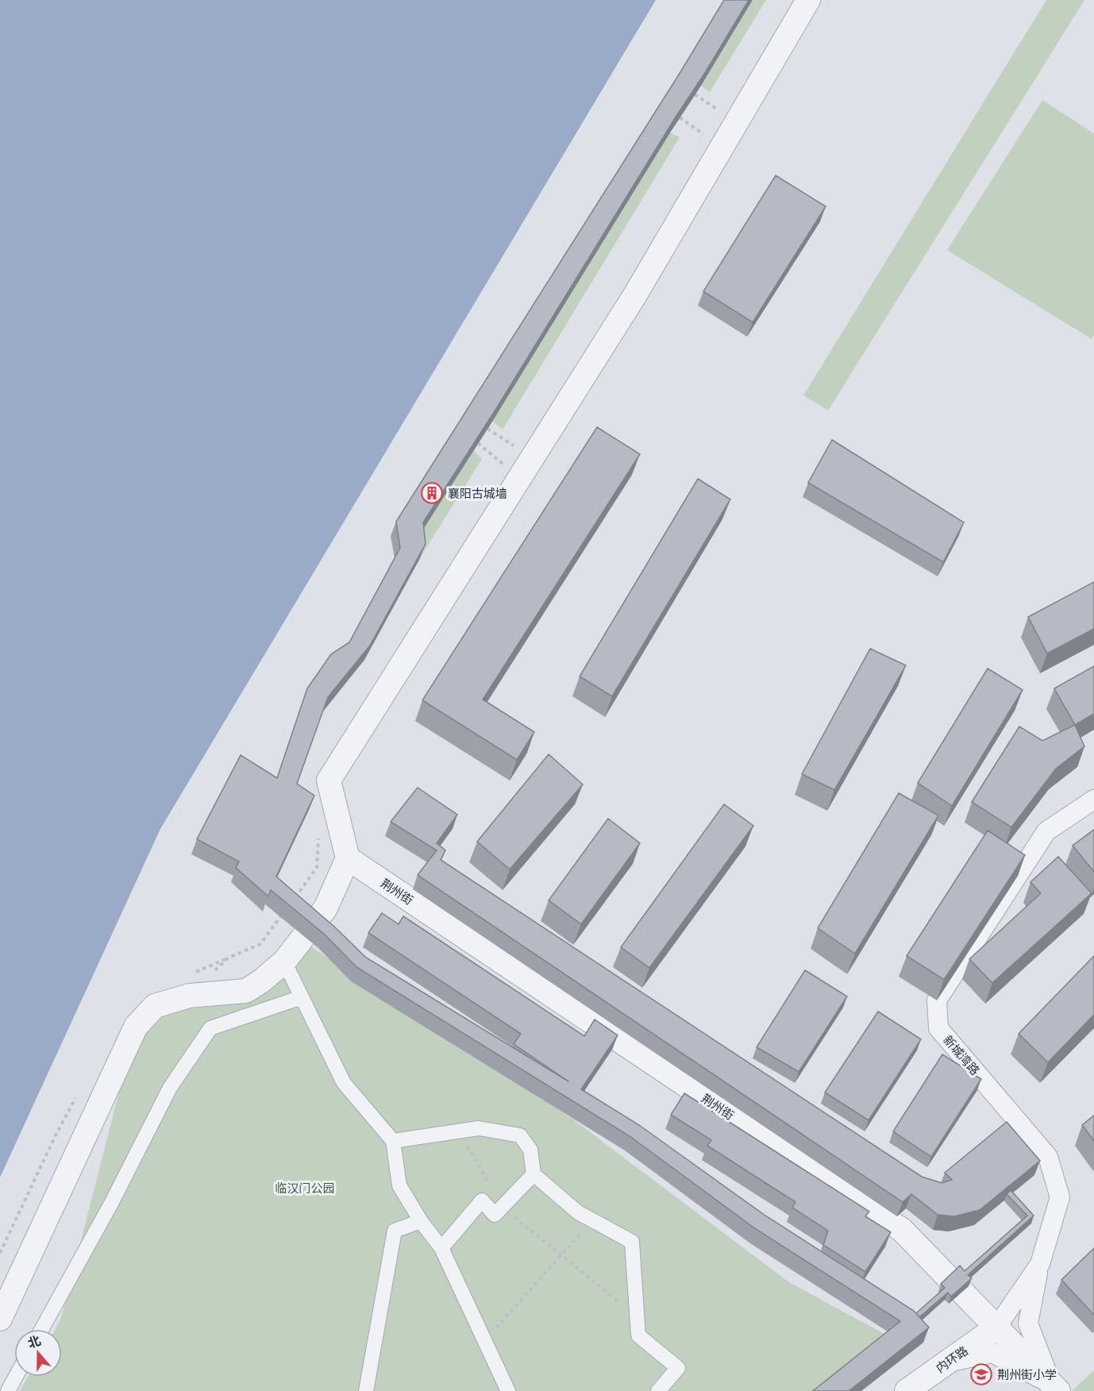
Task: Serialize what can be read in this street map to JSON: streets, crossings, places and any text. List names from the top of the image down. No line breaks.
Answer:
{"streets":{"street":["荆州街","新城湾路","内环路"]},"crossings":[["荆州街","新城湾路"],["荆州街","内环路"],["新城湾路","内环路"]],"parks":["临汉门公园"],"places":{"building":["襄阳古城墙"],"school or university":["荆州街小学"]},"north":"top"}
